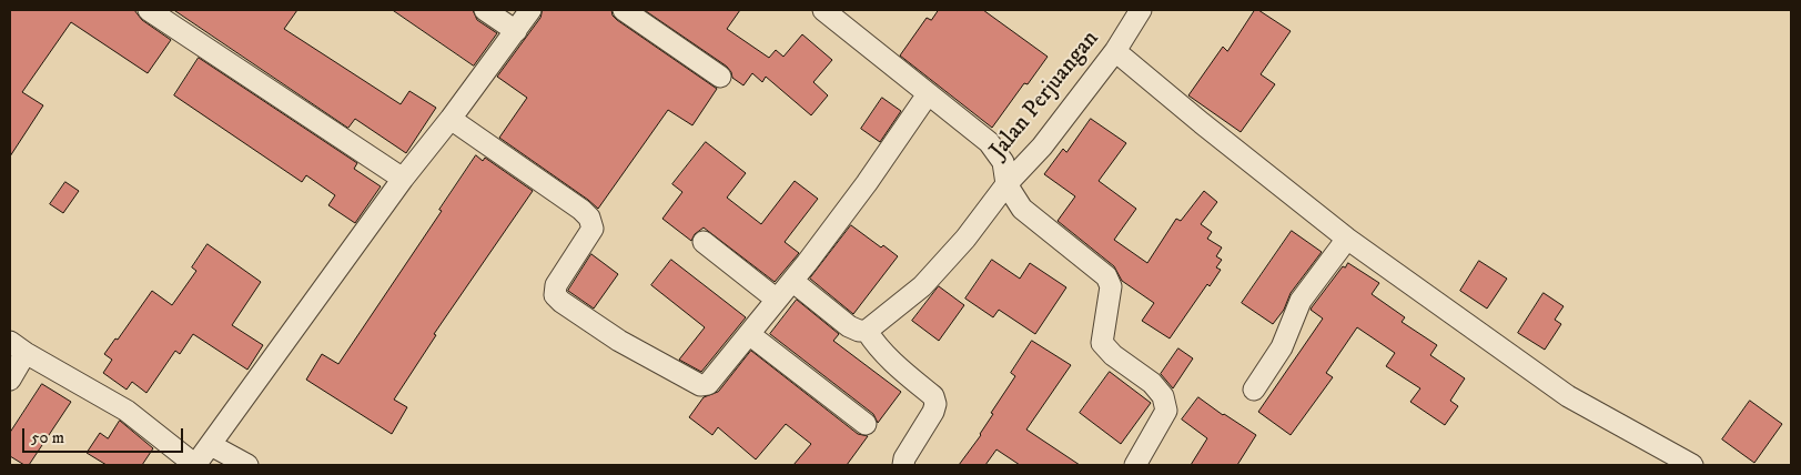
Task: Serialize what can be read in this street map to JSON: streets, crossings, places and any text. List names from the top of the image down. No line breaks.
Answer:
{"streets":{"street":["Jalan Perjuangan"]},"scale_bar":"50 m"}
